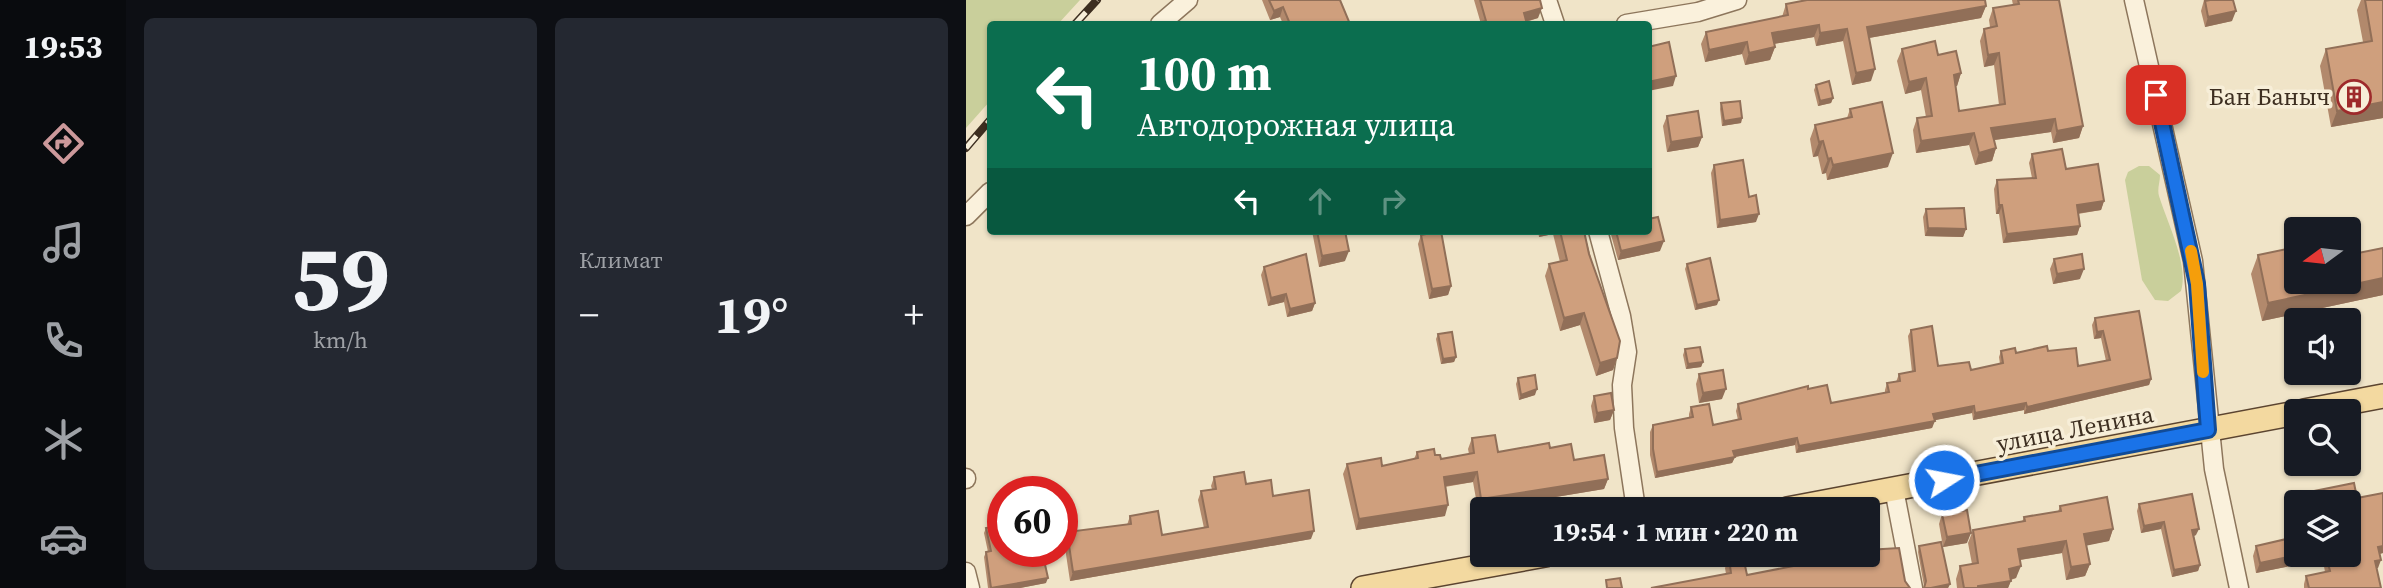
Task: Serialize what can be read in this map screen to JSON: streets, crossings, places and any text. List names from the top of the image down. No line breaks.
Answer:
{"streets":{"main road":["улица Ленина"]},"places":{"building":["Бан Баныч"]},"north":"left","page":{"tabs":"19:53","tile":[["59","km/h"],"Климат"],"turn":["100 m","Автодорожная улица"],"heat":["−","19°","+"],"limit":"60","trip":"19:54 · 1 мин · 220 m"}}
